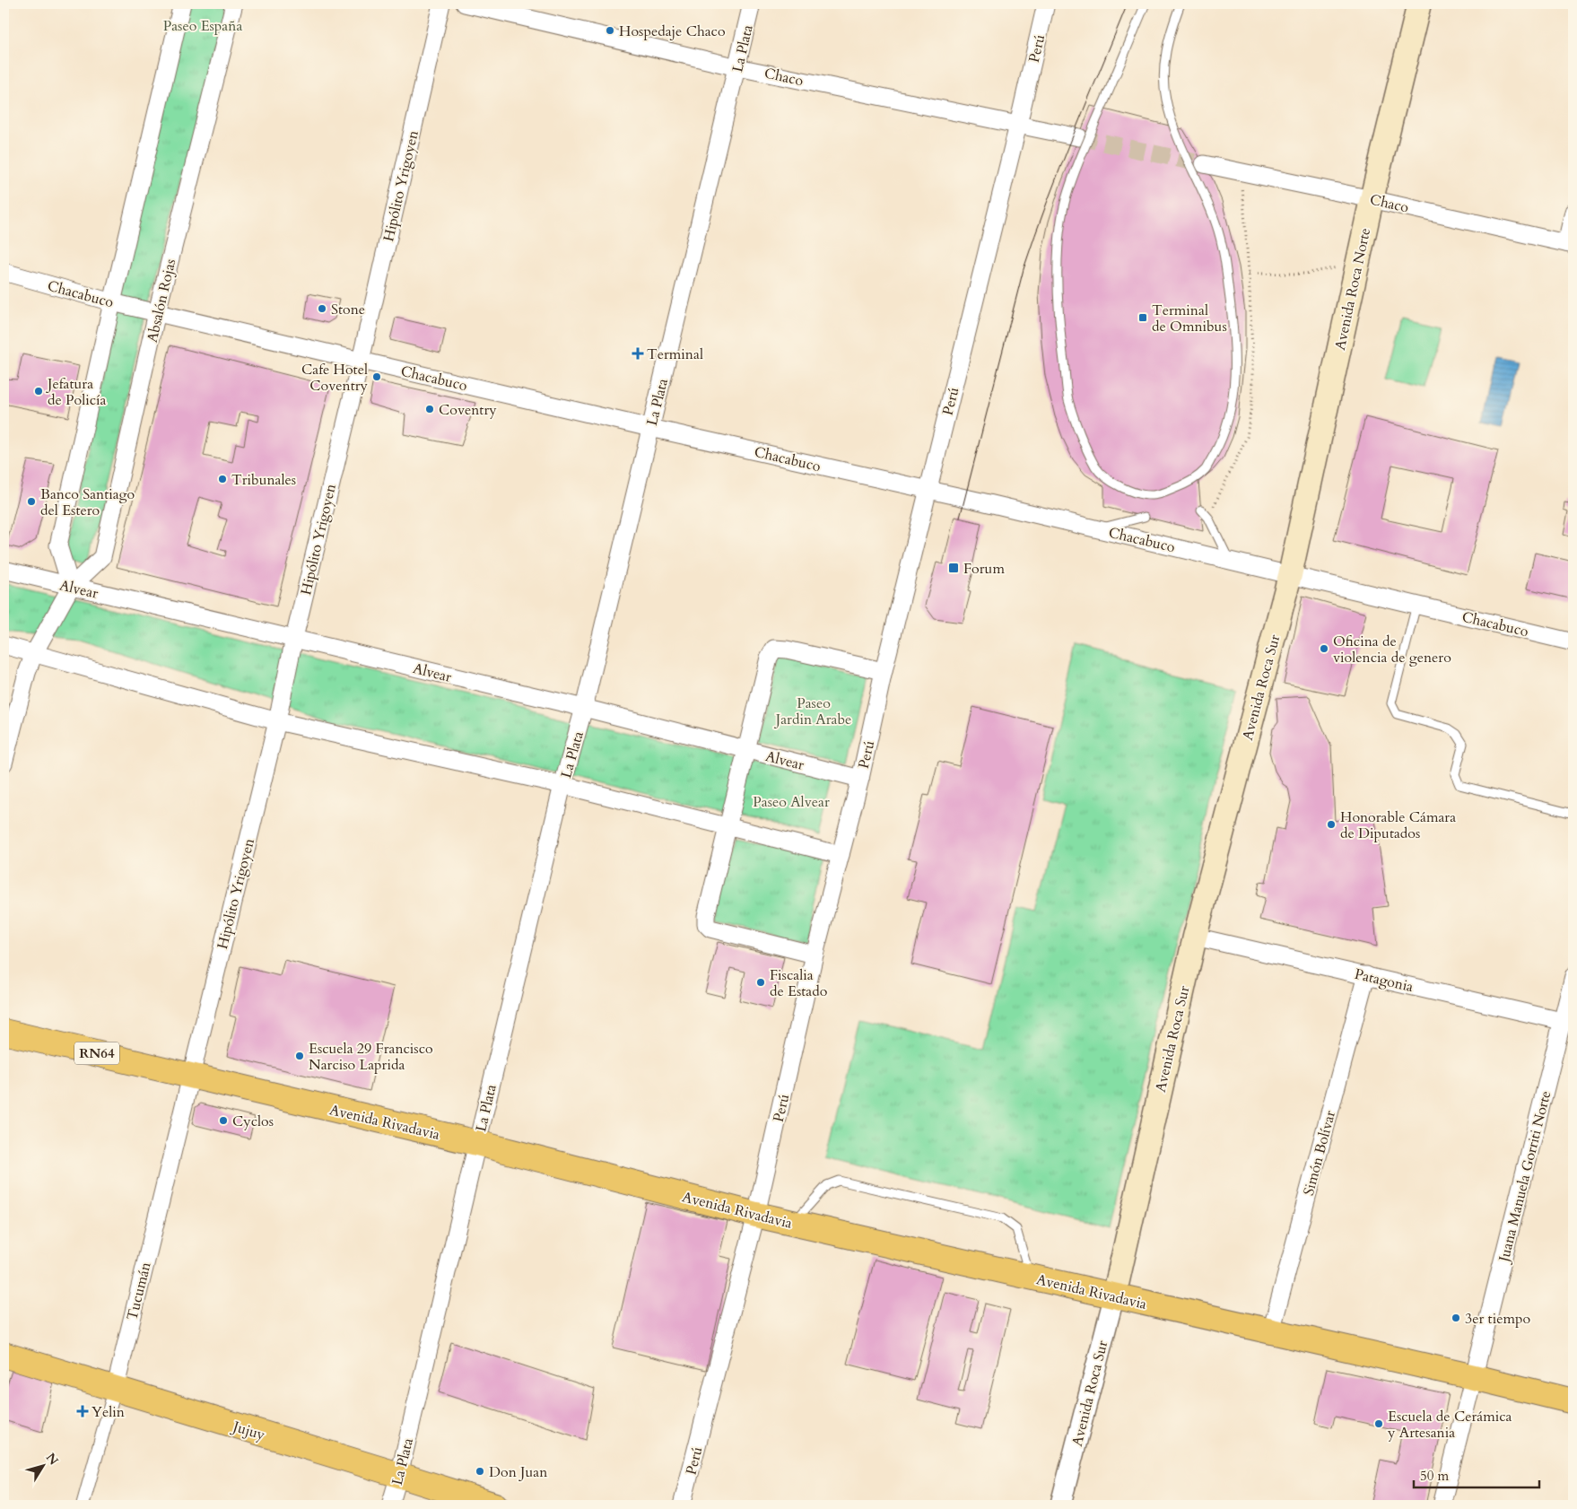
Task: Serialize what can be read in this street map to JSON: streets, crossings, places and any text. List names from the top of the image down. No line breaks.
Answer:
{"streets":{"main road":["Avenida Roca Norte","Avenida Roca Sur","RN64","Avenida Rivadavia","Jujuy"],"street":["La Plata","Perú","Chaco","Hipólito Yrigoyen","Chacabuco","Absalón Rojas","Alvear","Patagonia","Simón Bolívar","Juana Manuela Gorriti Norte","Tucumán"]},"crossings":[["La Plata","Chaco"],["La Plata","Chacabuco"],["La Plata","Alvear"],["La Plata","Avenida Rivadavia"],["La Plata","Jujuy"],["Perú","Chaco"],["Perú","Chacabuco"],["Perú","Alvear"],["Perú","Avenida Rivadavia"],["Chaco","Avenida Roca Norte"],["Hipólito Yrigoyen","Chacabuco"],["Hipólito Yrigoyen","Alvear"],["Hipólito Yrigoyen","Avenida Rivadavia"],["Hipólito Yrigoyen","Tucumán"],["Avenida Roca Norte","Chacabuco"],["Avenida Roca Norte","Avenida Roca Sur"],["Chacabuco","Absalón Rojas"],["Chacabuco","Avenida Roca Sur"],["Absalón Rojas","Alvear"],["Avenida Roca Sur","Patagonia"],["Avenida Roca Sur","Avenida Rivadavia"],["Patagonia","Simón Bolívar"],["Patagonia","Juana Manuela Gorriti Norte"],["Avenida Rivadavia","Simón Bolívar"],["Avenida Rivadavia","Juana Manuela Gorriti Norte"],["Avenida Rivadavia","Tucumán"],["Tucumán","Jujuy"]],"parks":["Paseo España","Paseo Jardin Arabe","Paseo Alvear"],"places":{"other":["Hospedaje Chaco","Stone","Cafe Hotel Coventry","Jefatura de Policía","Coventry","Tribunales","Banco Santiago del Estero","Oficina de violencia de genero","Honorable Cámara de Diputados","Fiscalia de Estado","Escuela 29 Francisco Narciso Laprida","Cyclos","3er tiempo","Escuela de Cerámica y Artesania","Don Juan"],"transit":["Terminal de Omnibus","Forum"],"health":["Terminal","Yelin"]},"scale_bar":"50 m","north":"top right"}
